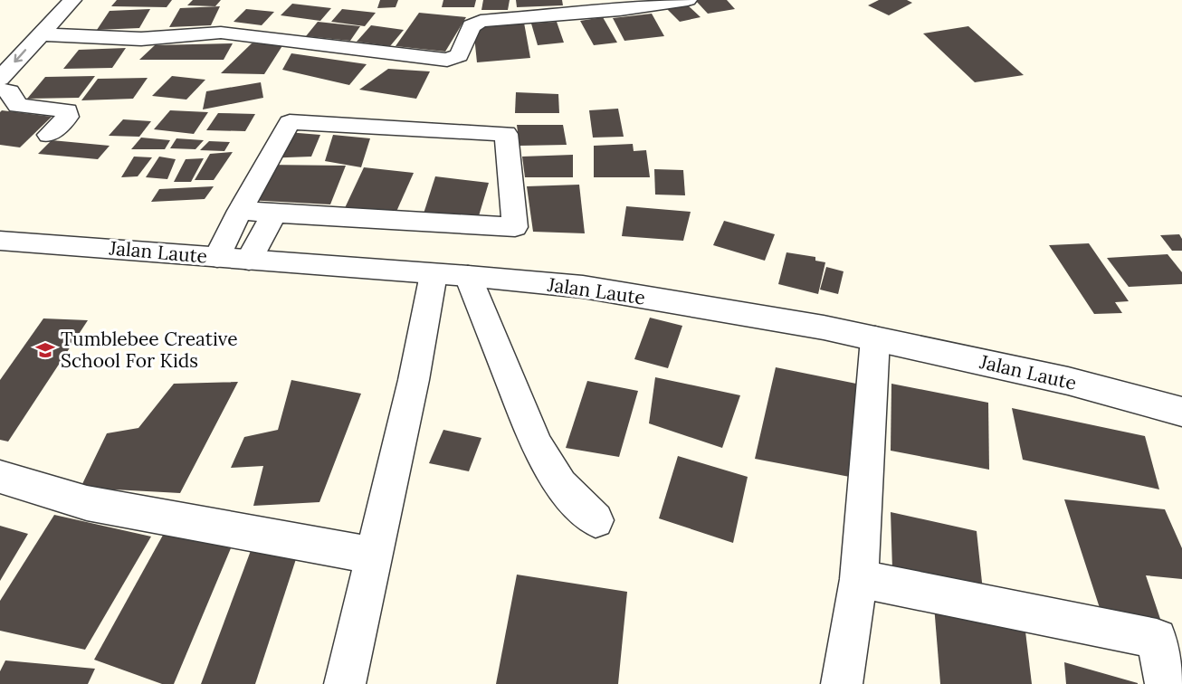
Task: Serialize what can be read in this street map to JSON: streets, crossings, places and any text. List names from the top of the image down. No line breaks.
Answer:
{"streets":{"street":["Jalan Laute"]},"places":{"school or university":["Tumblebee Creative School For Kids"]}}
